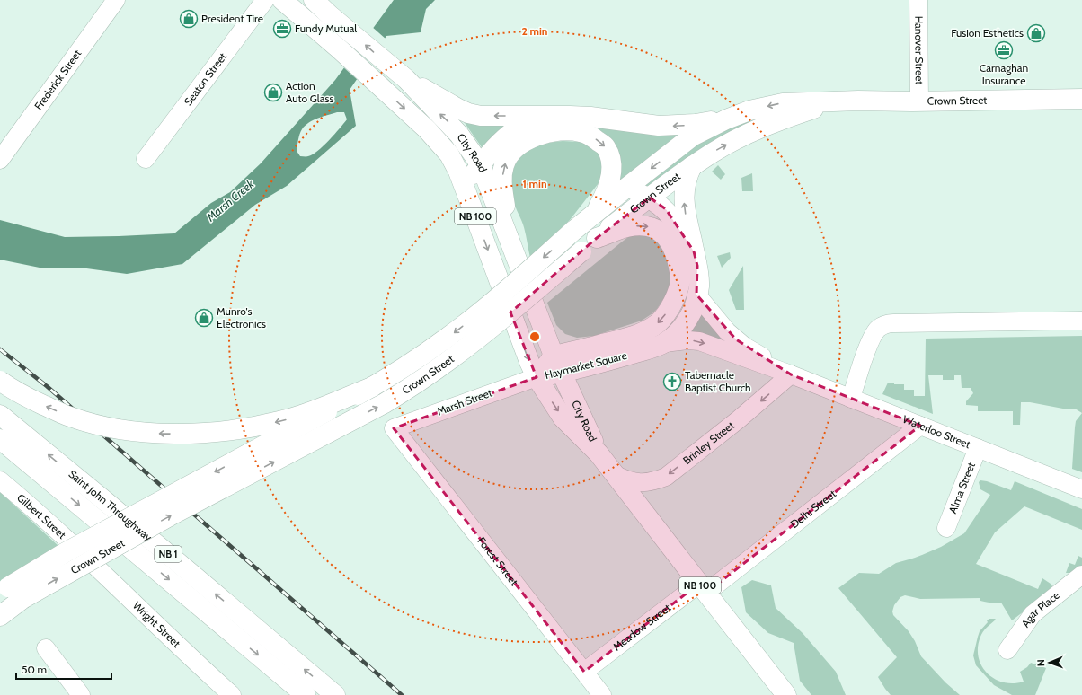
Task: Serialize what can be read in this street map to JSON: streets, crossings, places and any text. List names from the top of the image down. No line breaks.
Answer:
{"streets":{"main road":["Crown Street","City Road","NB 100","Haymarket Square","Saint John Throughway","NB 1"],"street":["Hanover Street","Seaton Street","Frederick Street","Marsh Street","Waterloo Street","Brinley Street","Alma Street","Delhi Street","Gilbert Street","Forest Street","Agar Place","Wright Street","Meadow Street"]},"crossings":[["Hanover Street","Crown Street"],["Crown Street","Haymarket Square"],["City Road","NB 100"],["City Road","Haymarket Square"],["City Road","Marsh Street"],["NB 100","Brinley Street"],["NB 100","Delhi Street"],["NB 100","Meadow Street"],["Haymarket Square","Marsh Street"],["Marsh Street","Forest Street"],["Waterloo Street","Brinley Street"],["Waterloo Street","Alma Street"],["Waterloo Street","Delhi Street"],["Delhi Street","Meadow Street"],["Gilbert Street","Wright Street"],["Forest Street","Meadow Street"]],"one_way":["Brinley Street"],"water":["Marsh Creek"],"places":{"shop":["President Tire","Fusion Esthetics","Action Auto Glass","Munro's Electronics"],"office":["Fundy Mutual","Carnaghan Insurance"],"church":["Tabernacle Baptist Church"]},"scale_bar":"50 m","north":"left","rings":["2 min","1 min"]}
